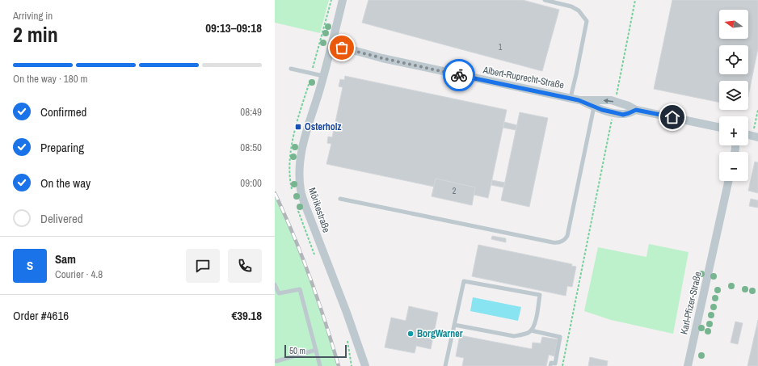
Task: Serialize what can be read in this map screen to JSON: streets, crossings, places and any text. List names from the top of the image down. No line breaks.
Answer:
{"streets":{"street":["Albert-Ruprecht-Straße","Mörikestraße","Karl-Pfizer-Straße"]},"crossings":[["Albert-Ruprecht-Straße","Mörikestraße"]],"places":{"transit":["Osterholz"],"other":["BorgWarner"]},"house_numbers":["1","2"],"scale_bar":"50 m","north":"left","page":{"heading":["2 min","Arriving in","09:13–09:18"],"panel":["Sam","Courier · 4.8","Order #4616","€39.18"],"map_buttons":["+","−"],"bar":"On the way · 180 m","list":[["Confirmed","08:49"],["Preparing","08:50"],["On the way","09:00"],"Delivered"],"round":"S","scale":"50 m"}}
